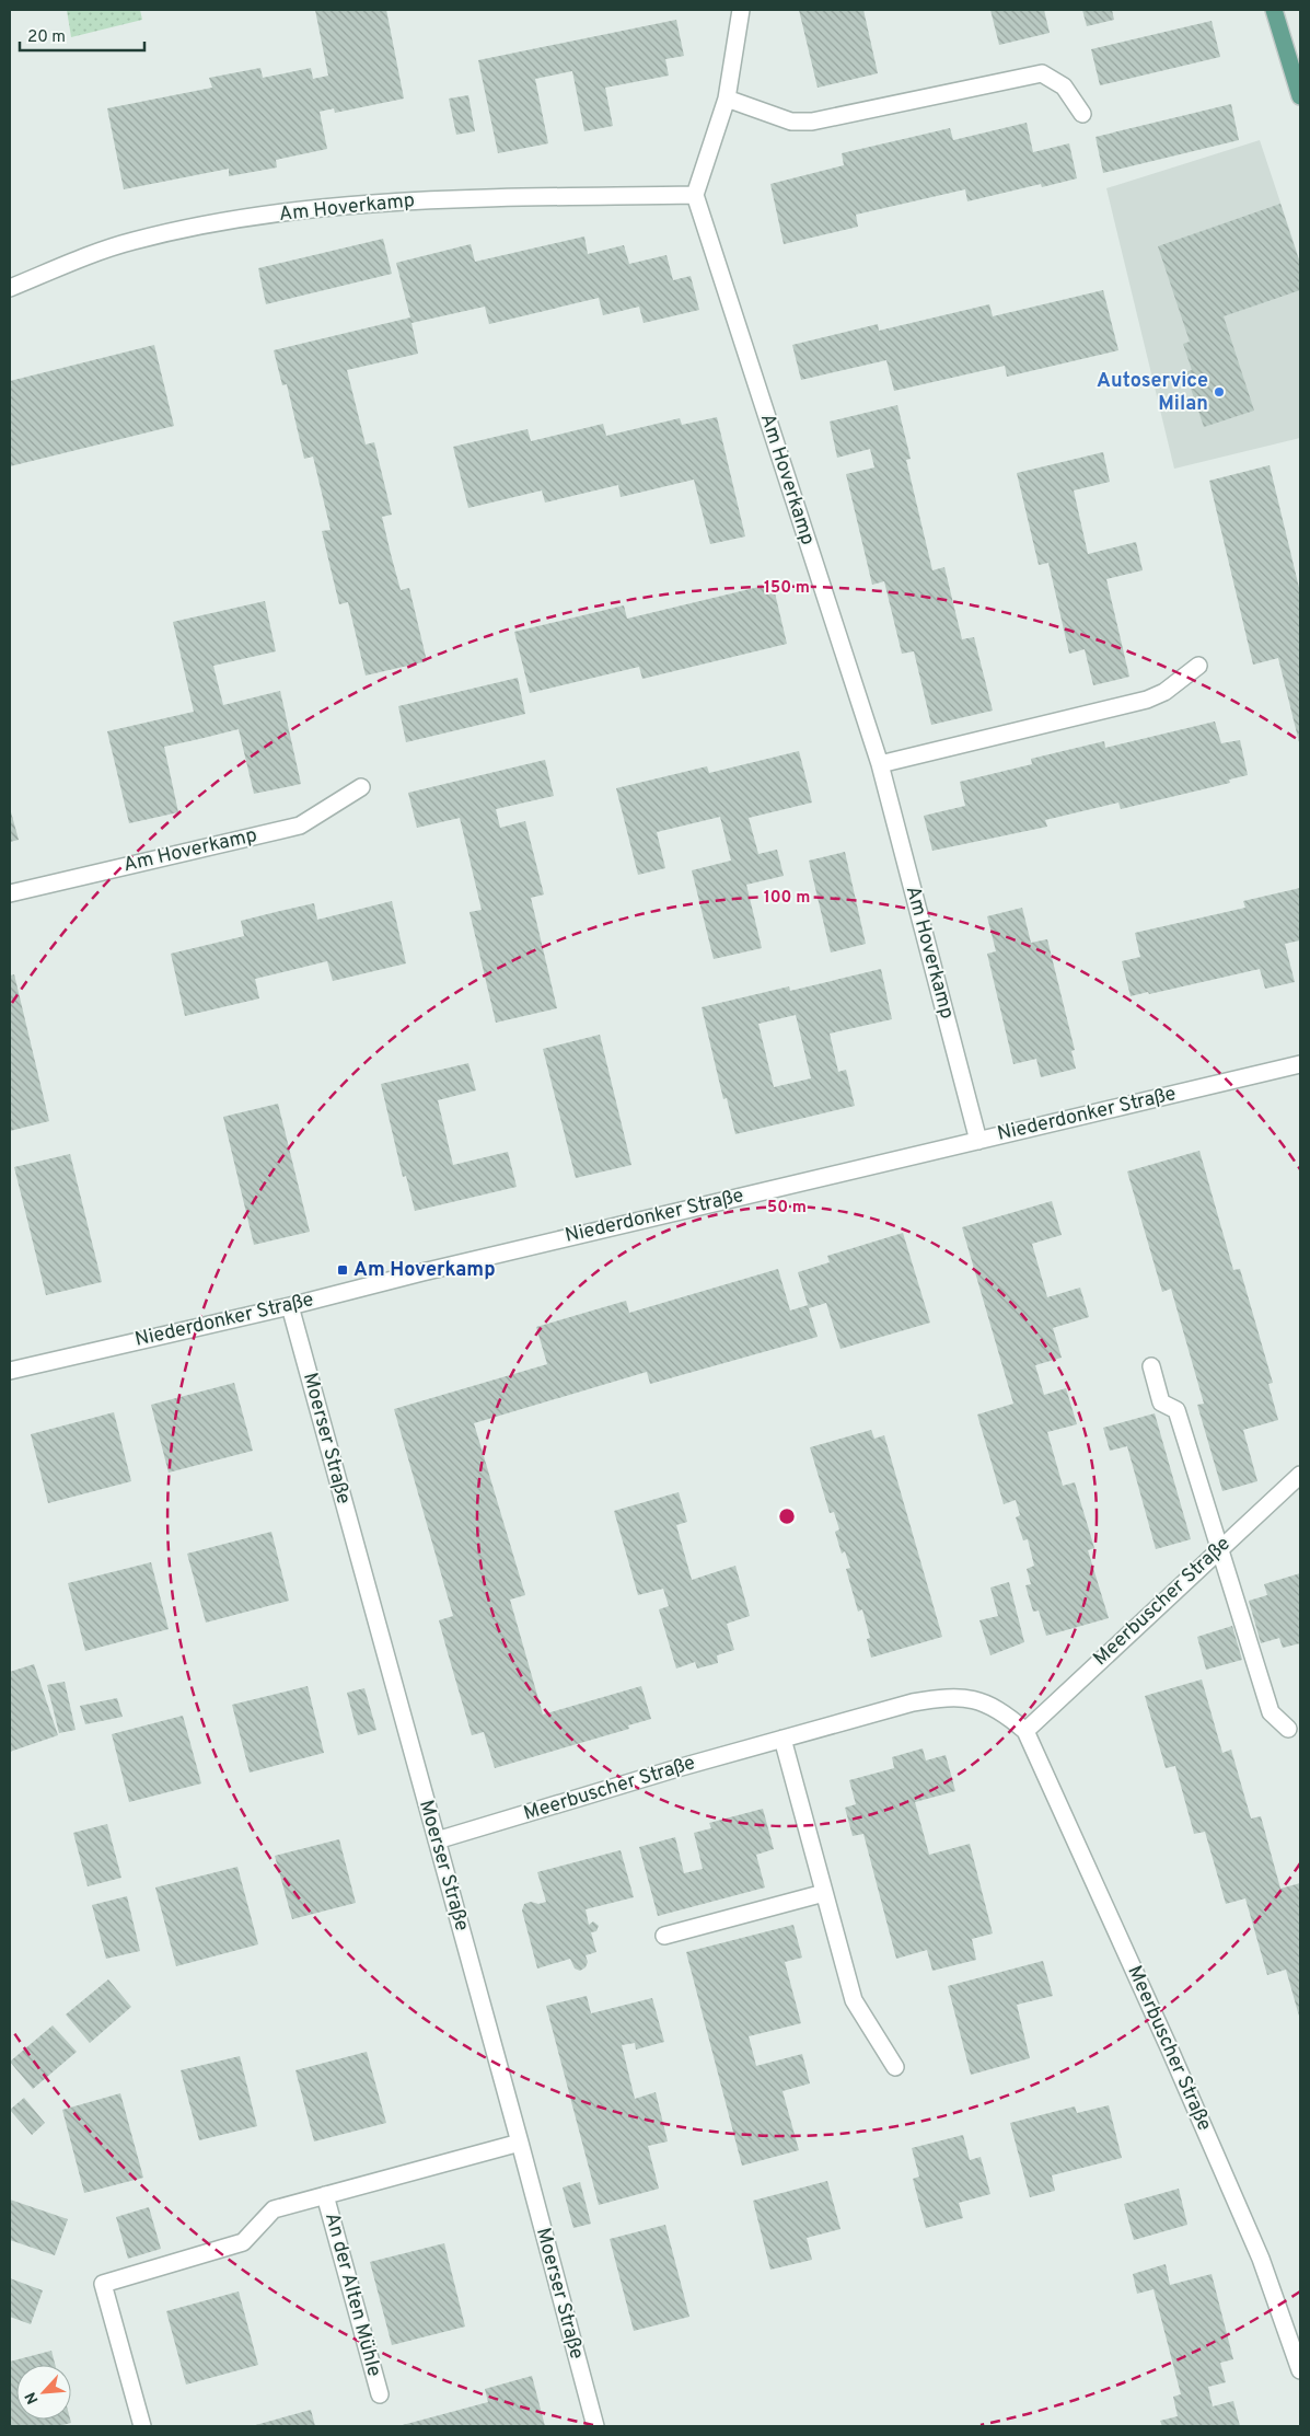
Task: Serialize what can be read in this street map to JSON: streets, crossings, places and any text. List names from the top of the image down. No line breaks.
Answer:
{"streets":{"street":["Am Hoverkamp","Niederdonker Straße","Moerser Straße","Meerbuscher Straße","An der Alten Mühle"]},"crossings":[["Am Hoverkamp","Niederdonker Straße"],["Niederdonker Straße","Moerser Straße"],["Moerser Straße","Meerbuscher Straße"],["Moerser Straße","An der Alten Mühle"]],"places":{"other":["Autoservice Milan"],"transit":["Am Hoverkamp"]},"scale_bar":"20 m","north":"bottom left","rings":["150 m","100 m","50 m"]}
